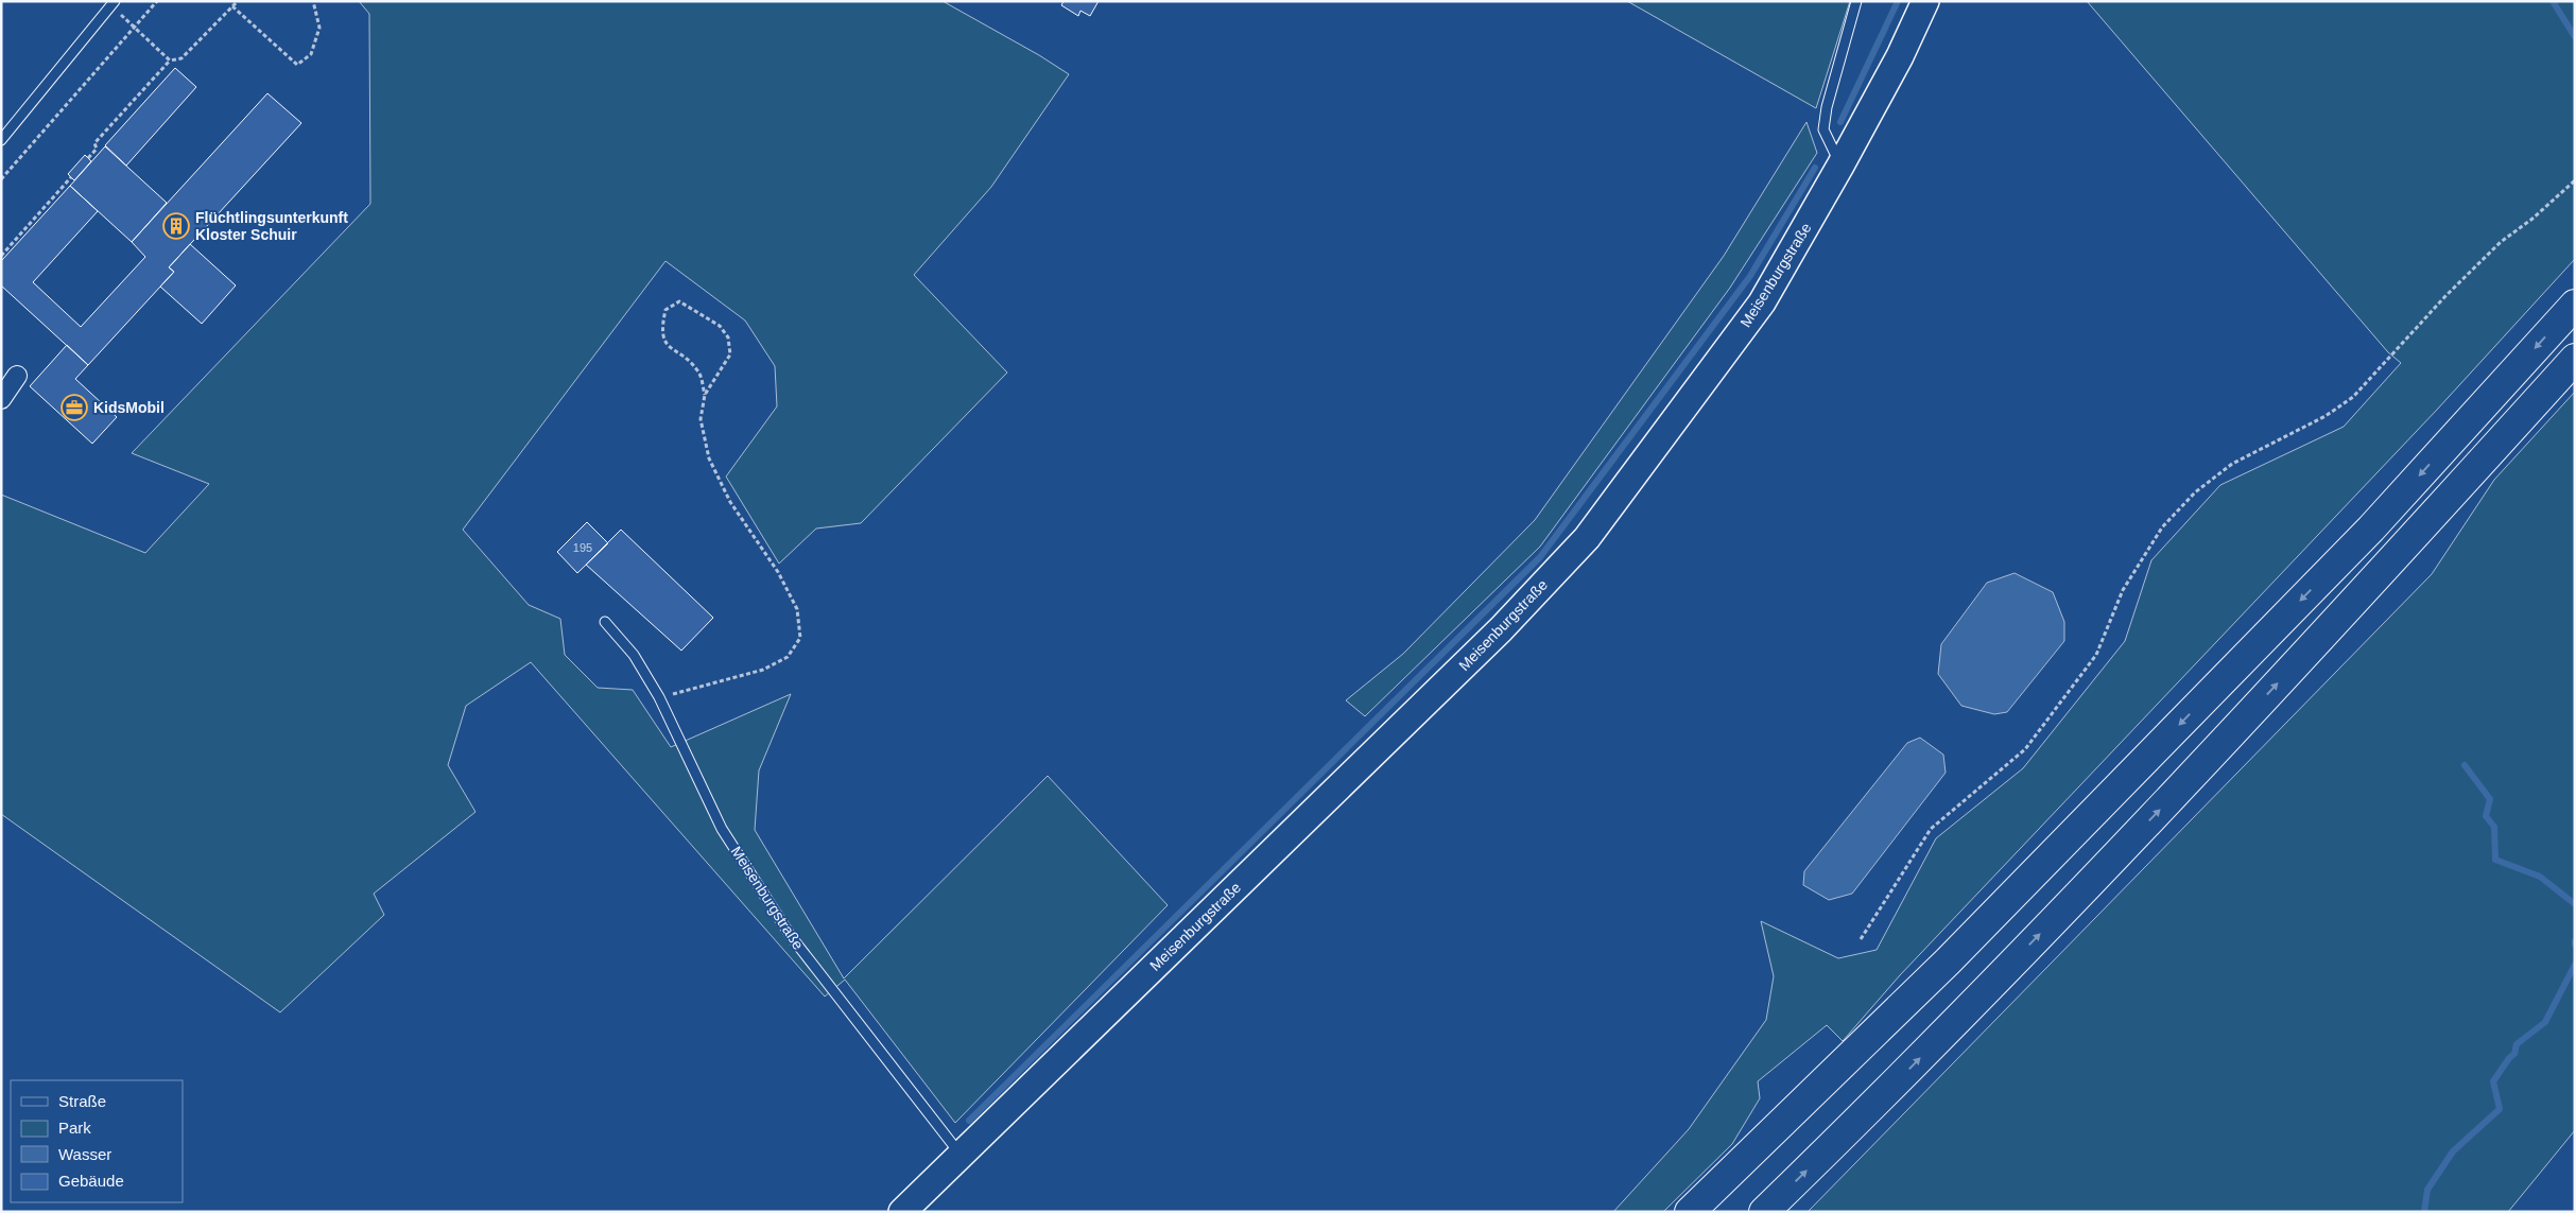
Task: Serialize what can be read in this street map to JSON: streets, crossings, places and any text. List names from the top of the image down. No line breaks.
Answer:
{"streets":{"main road":["Meisenburgstraße"]},"places":{"building":["Flüchtlingsunterkunft Kloster Schuir"],"office":["KidsMobil"]},"house_numbers":["195"],"legend":["Straße","Park","Wasser","Gebäude"]}
